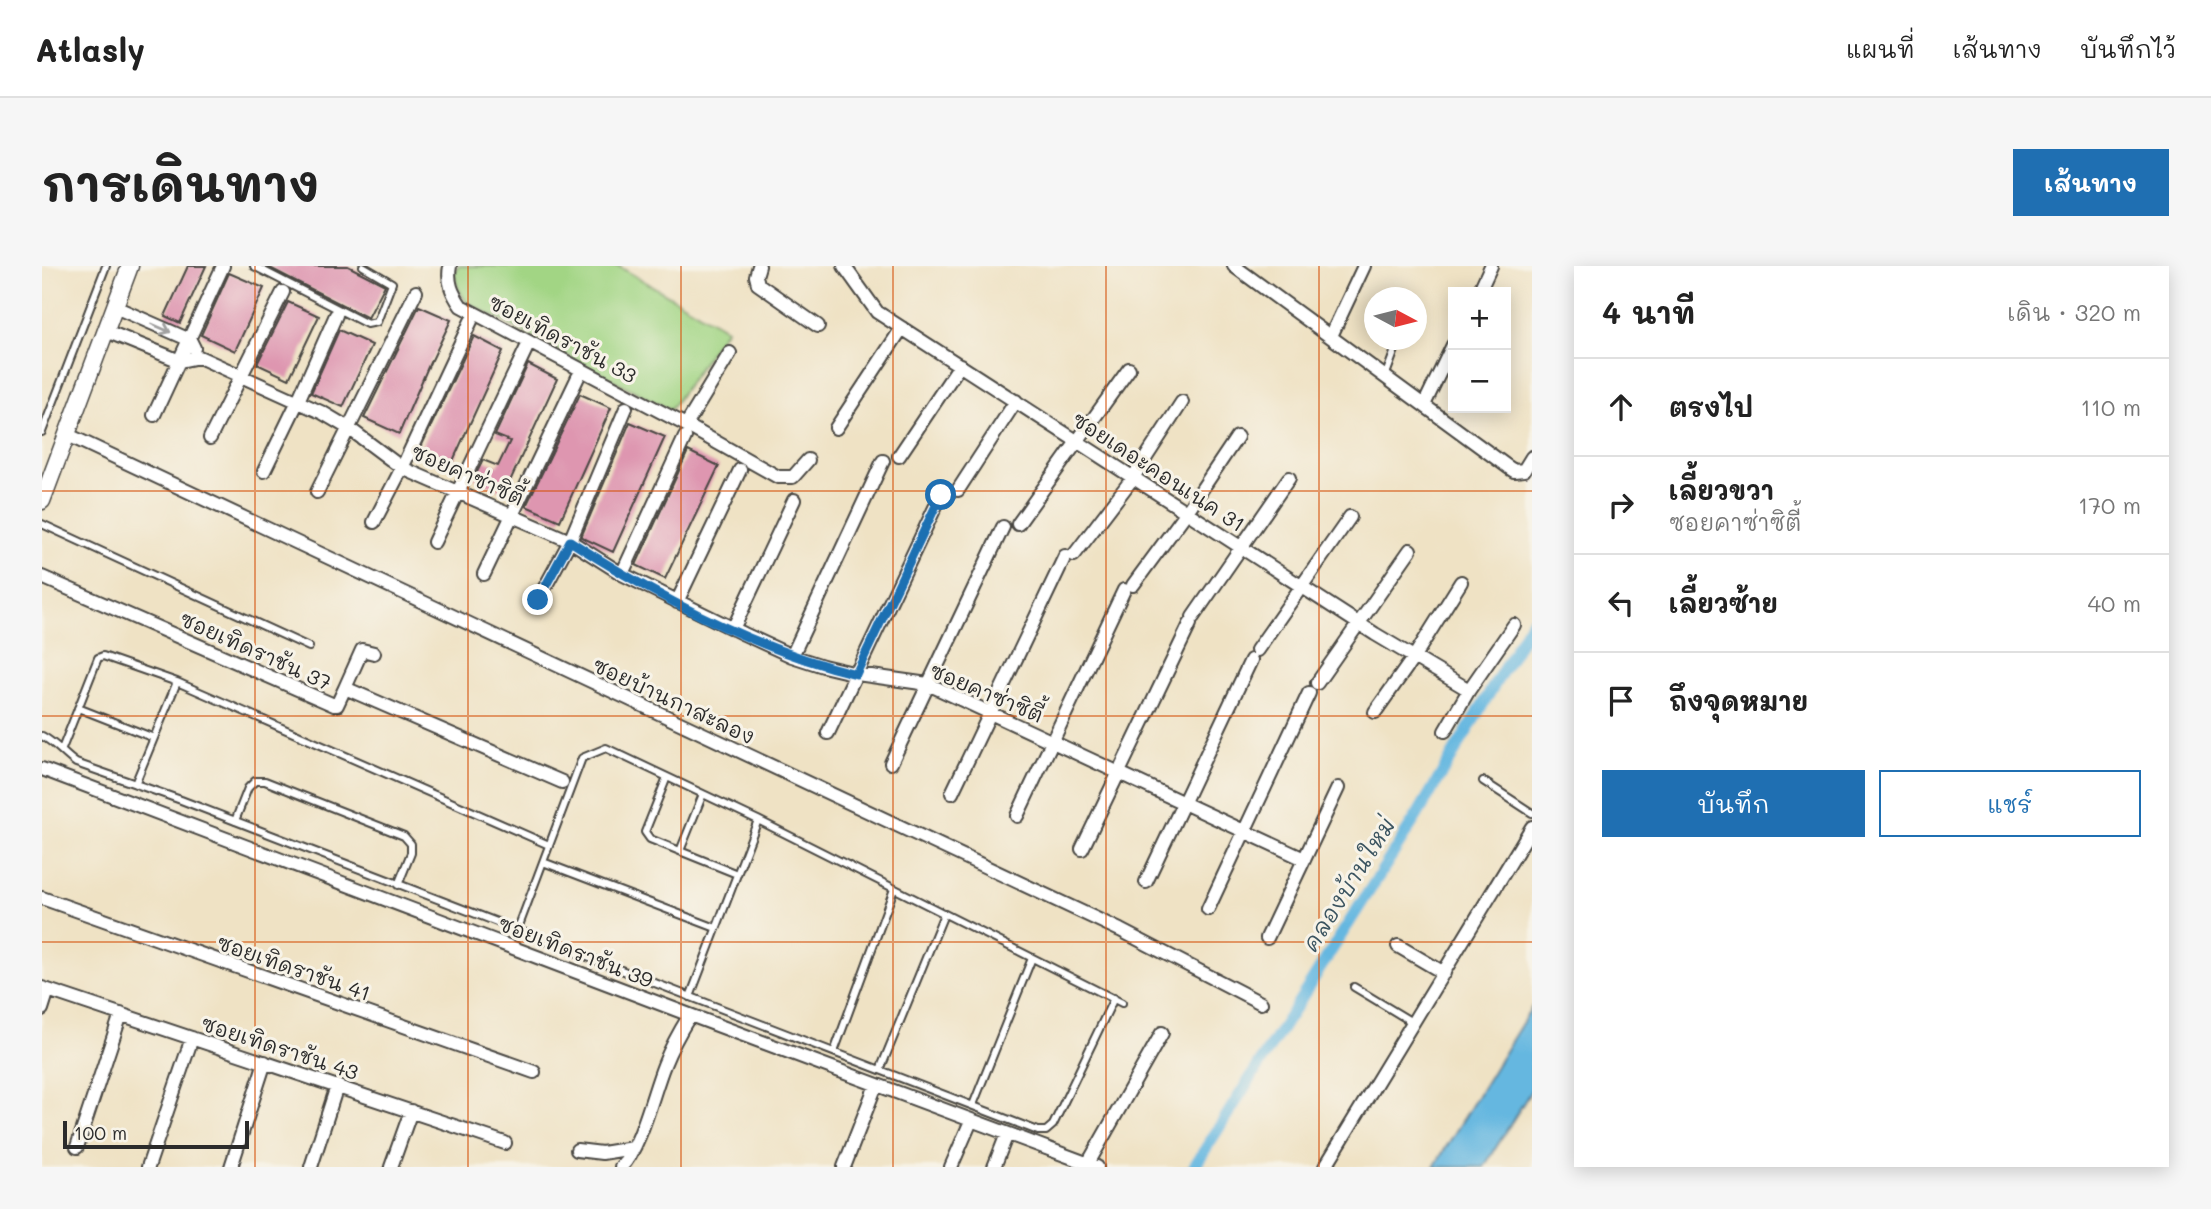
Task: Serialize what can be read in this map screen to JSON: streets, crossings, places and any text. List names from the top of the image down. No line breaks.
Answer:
{"streets":{"street":["ซอยเทิดราชัน 33","ซอยเดอะคอนเนค 31","ซอยคาซ่าซิตี้","ซอยเทิดราชัน 37","ซอยบ้านกาสะลอง","ซอยเทิดราชัน 39","ซอยเทิดราชัน 41","ซอยเทิดราชัน 43"]},"water":["คลองบ้านใหม่"],"scale_bar":"100 m","north":"right","page":{"header":"Atlasly","nav":["แผนที่","เส้นทาง","บันทึกไว้"],"buttons":["เส้นทาง",["บันทึก","แชร์"]],"title":"การเดินทาง","heading":["4 นาที","เดิน · 320 m"],"map_buttons":["+","−"],"list":[["ตรงไป","110 m"],["เลี้ยวขวา","ซอยคาซ่าซิตี้","170 m"],["เลี้ยวซ้าย","40 m"],"ถึงจุดหมาย"],"scale":"100 m"}}
